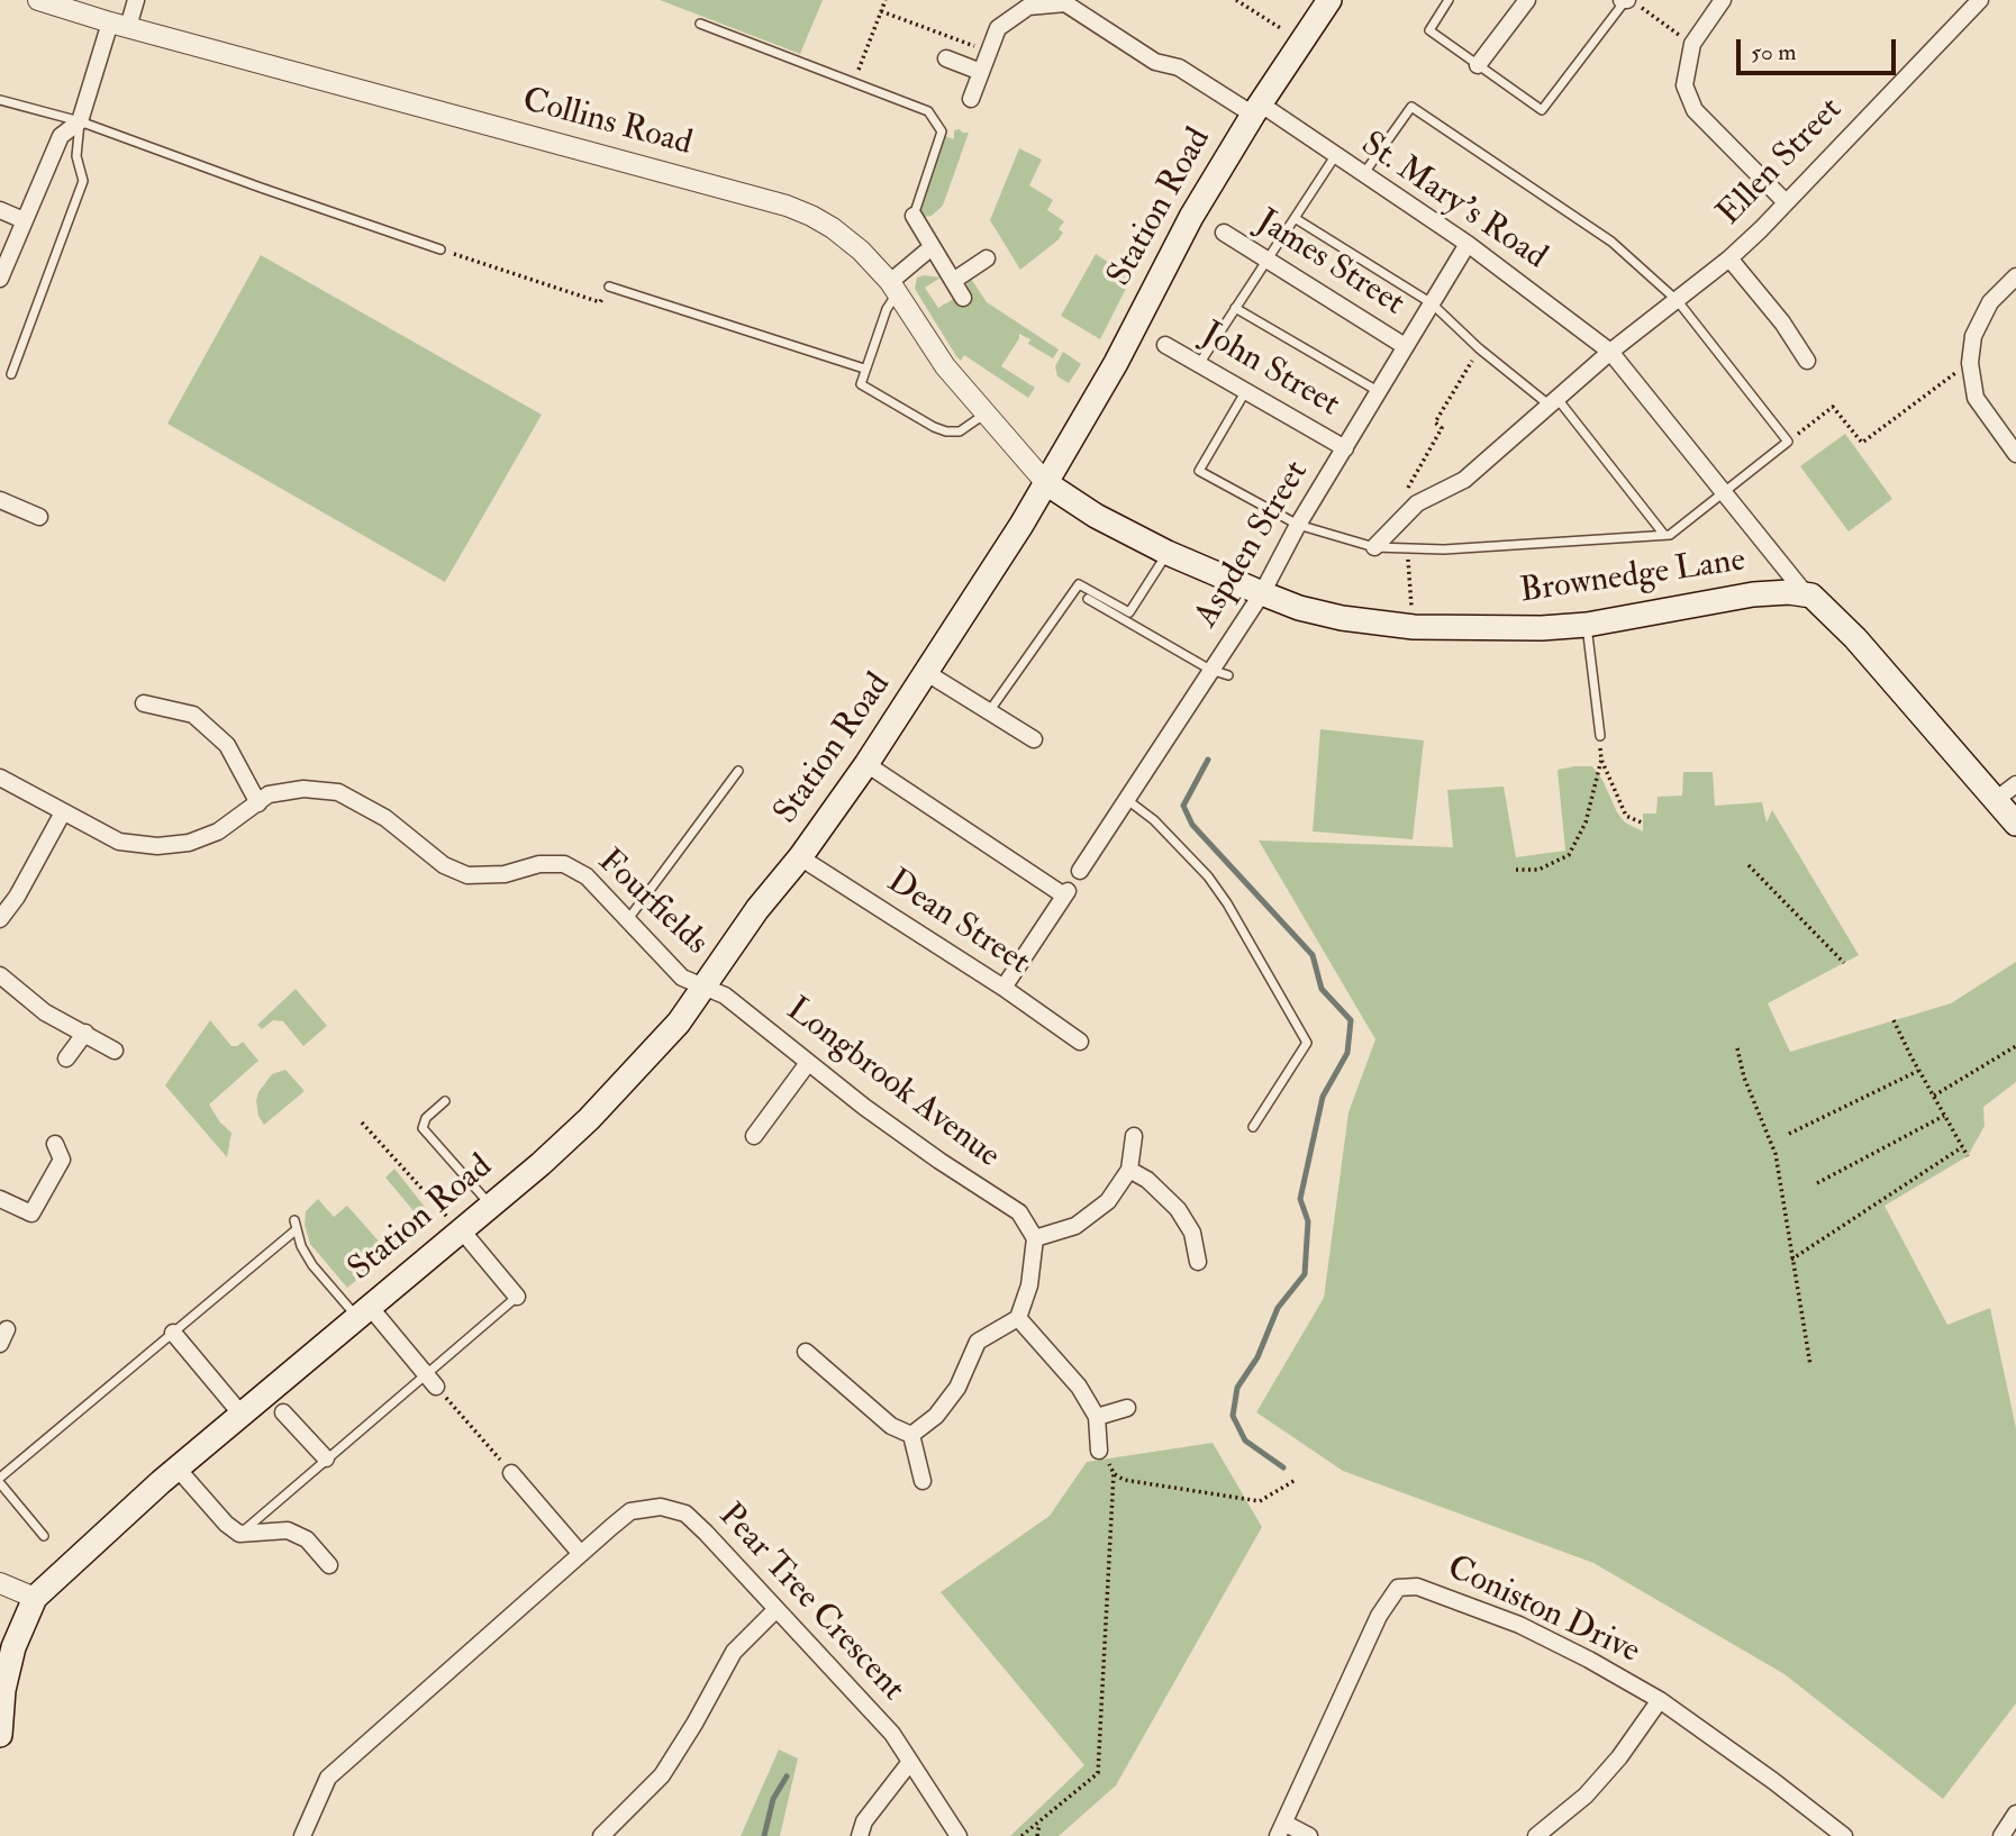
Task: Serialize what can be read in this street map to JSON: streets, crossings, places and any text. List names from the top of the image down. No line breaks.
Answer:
{"streets":{"main road":["Station Road","Brownedge Lane"],"street":["Collins Road","Ellen Street","St. Mary's Road","James Street","John Street","Aspden Street","Fourfields","Dean Street","Longbrook Avenue","Pear Tree Crescent","Coniston Drive"]},"crossings":[["Collins Road","Station Road"],["Collins Road","Brownedge Lane"],["Ellen Street","St. Mary's Road"],["St. Mary's Road","Station Road"],["St. Mary's Road","Aspden Street"],["St. Mary's Road","Brownedge Lane"],["Station Road","Brownedge Lane"],["Station Road","Fourfields"],["Station Road","Dean Street"],["Station Road","Longbrook Avenue"],["James Street","Aspden Street"],["John Street","Aspden Street"],["Aspden Street","Brownedge Lane"],["Fourfields","Longbrook Avenue"]],"scale_bar":"50 m"}
